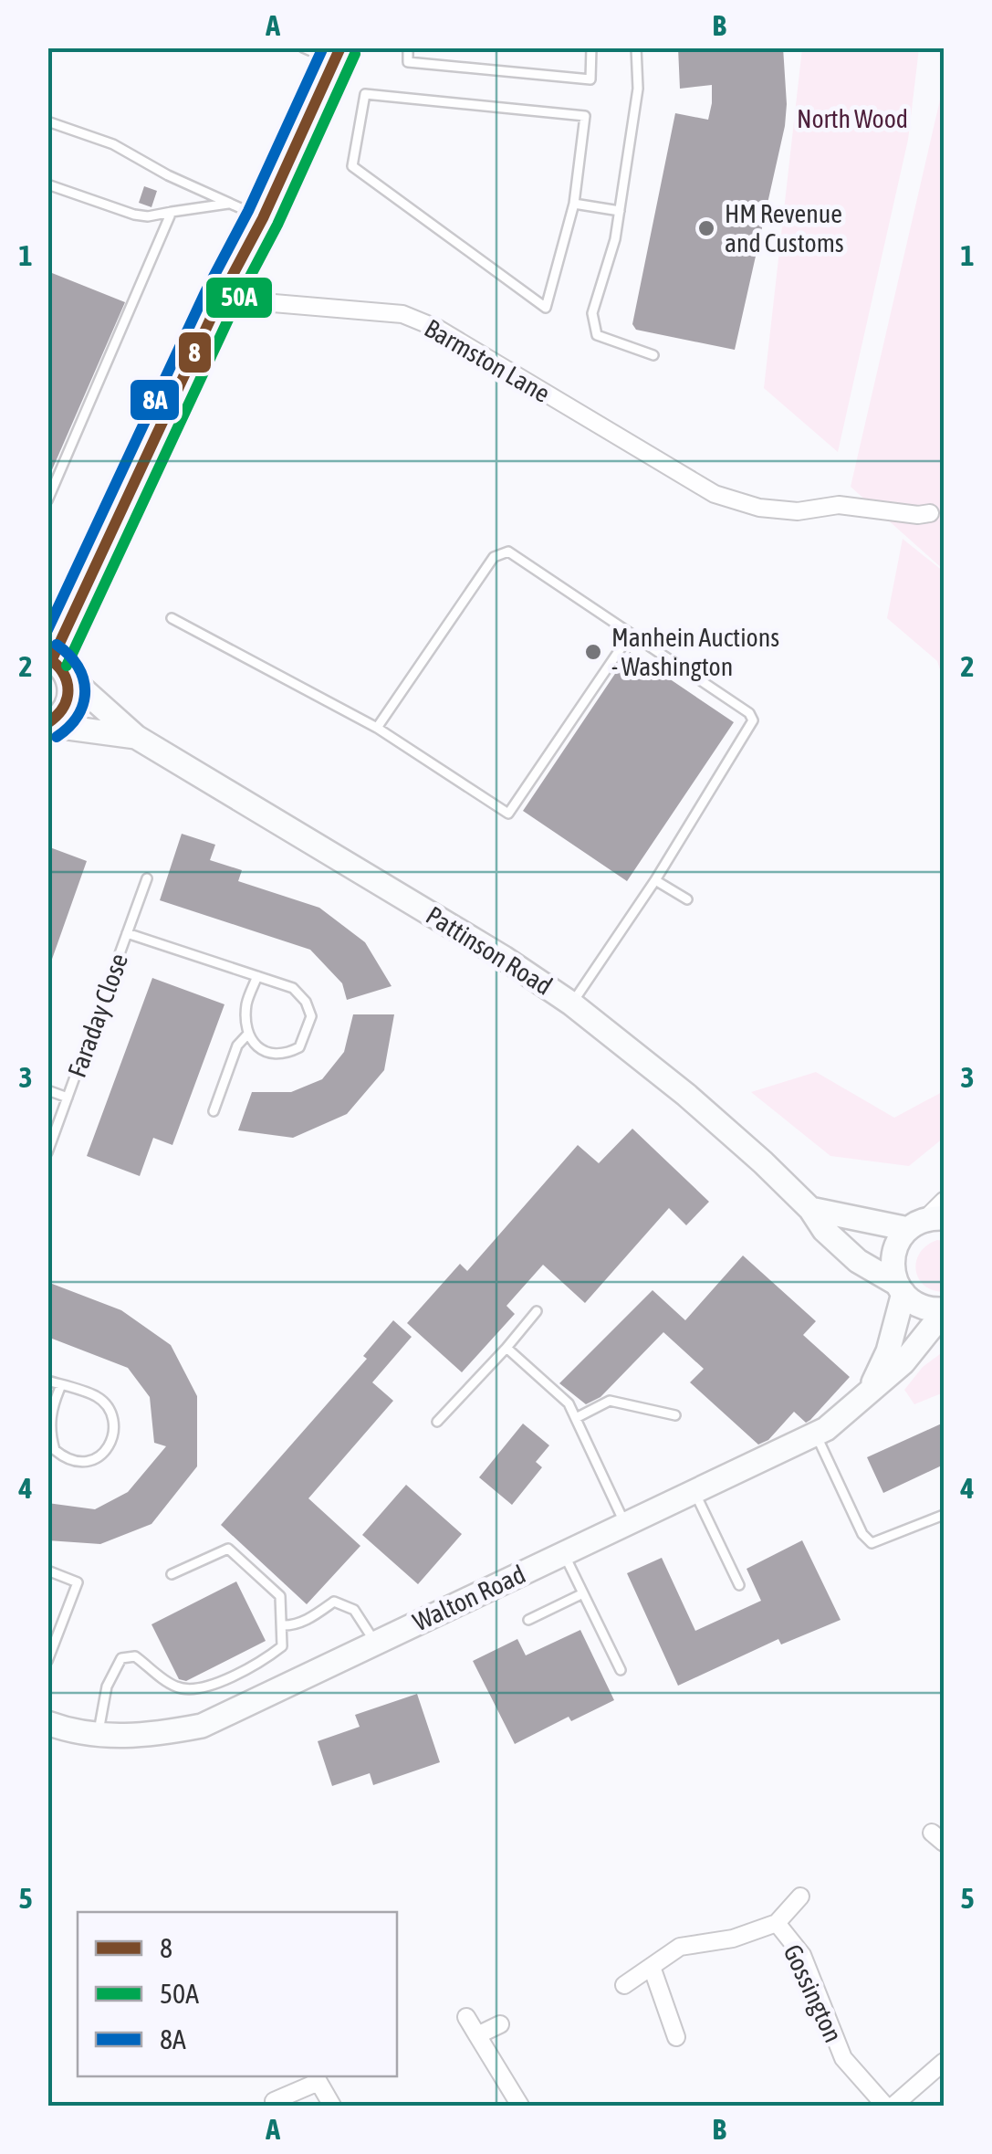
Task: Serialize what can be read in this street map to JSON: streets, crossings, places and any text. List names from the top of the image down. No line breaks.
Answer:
{"streets":{"street":["Barmston Lane","Pattinson Road","Walton Road","Gossington"],"lane":["Faraday Close"]},"crossings":[["Pattinson Road","Walton Road"]],"parks":["North Wood"],"places":["HM Revenue and Customs","Manhein Auctions - Washington"],"lines":["transit line 8","transit line 8A","transit line 50A"],"legend":["8","50A","8A"],"grid":{"columns":["A","B"],"rows":["1","2","3","4","5"]}}
